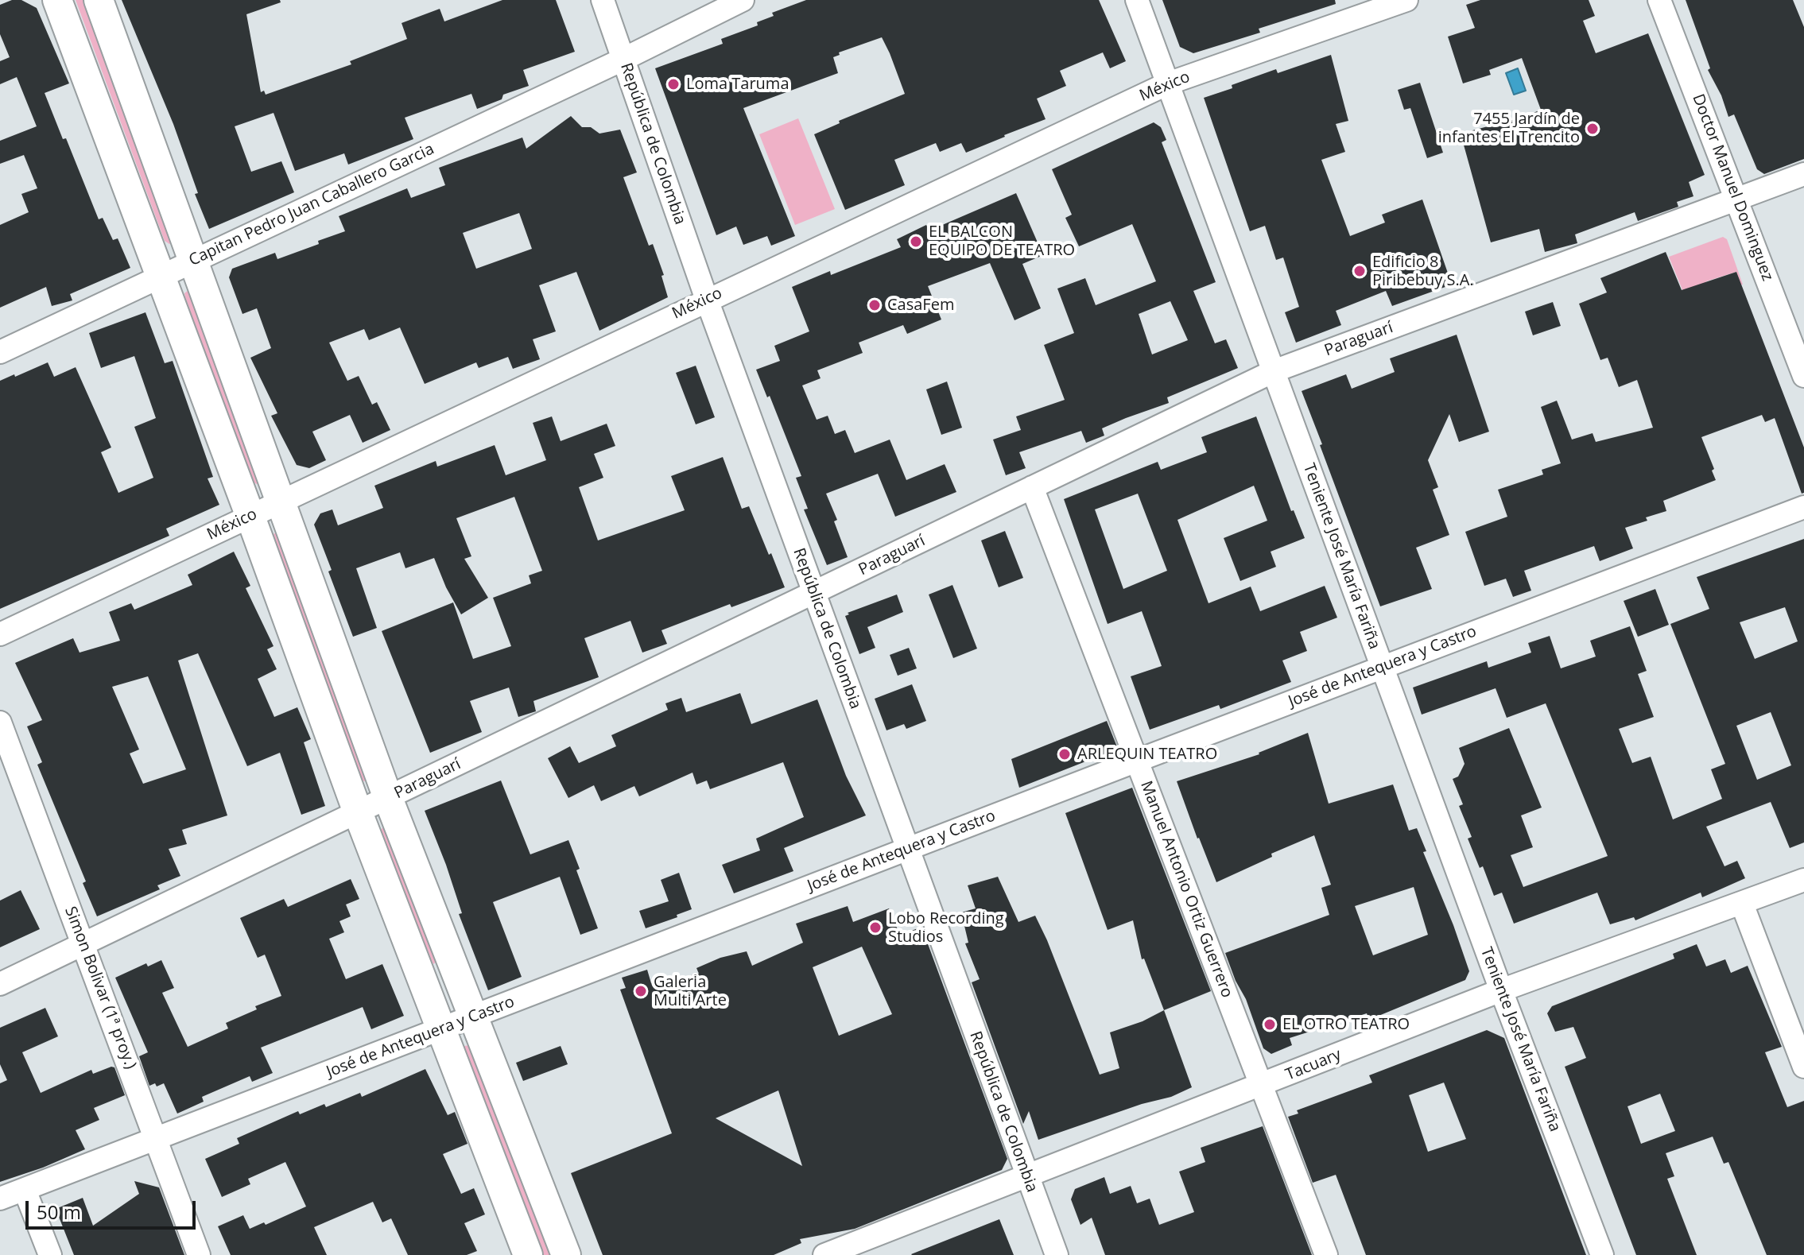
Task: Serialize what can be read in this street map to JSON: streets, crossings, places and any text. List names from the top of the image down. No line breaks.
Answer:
{"streets":{"street":["México","República de Colombia","Doctor Manuel Dominguez","Capitan Pedro Juan Caballero Garcia","Paraguarí","Teniente José María Fariña","José de Antequera y Castro","Manuel Antonio Ortiz Guerrero","Simon Bolivar (1ª proy.)","Tacuary"]},"crossings":[["México","República de Colombia"],["México","Teniente José María Fariña"],["República de Colombia","Capitan Pedro Juan Caballero Garcia"],["República de Colombia","Paraguarí"],["República de Colombia","José de Antequera y Castro"],["República de Colombia","Tacuary"],["Doctor Manuel Dominguez","Paraguarí"],["Paraguarí","Teniente José María Fariña"],["Paraguarí","Manuel Antonio Ortiz Guerrero"],["Paraguarí","Simon Bolivar (1ª proy.)"],["Teniente José María Fariña","José de Antequera y Castro"],["Teniente José María Fariña","Tacuary"],["José de Antequera y Castro","Manuel Antonio Ortiz Guerrero"],["José de Antequera y Castro","Simon Bolivar (1ª proy.)"],["Manuel Antonio Ortiz Guerrero","Tacuary"]],"places":["Loma Taruma","7455 Jardín de infantes El Trencito","EL BALCON EQUIPO DE TEATRO","Edificio 8 Piribebuy S.A.","CasaFem","ARLEQUIN TEATRO","Lobo Recording Studios","Galeria Multi Arte","EL OTRO TEATRO"],"scale_bar":"50 m"}
